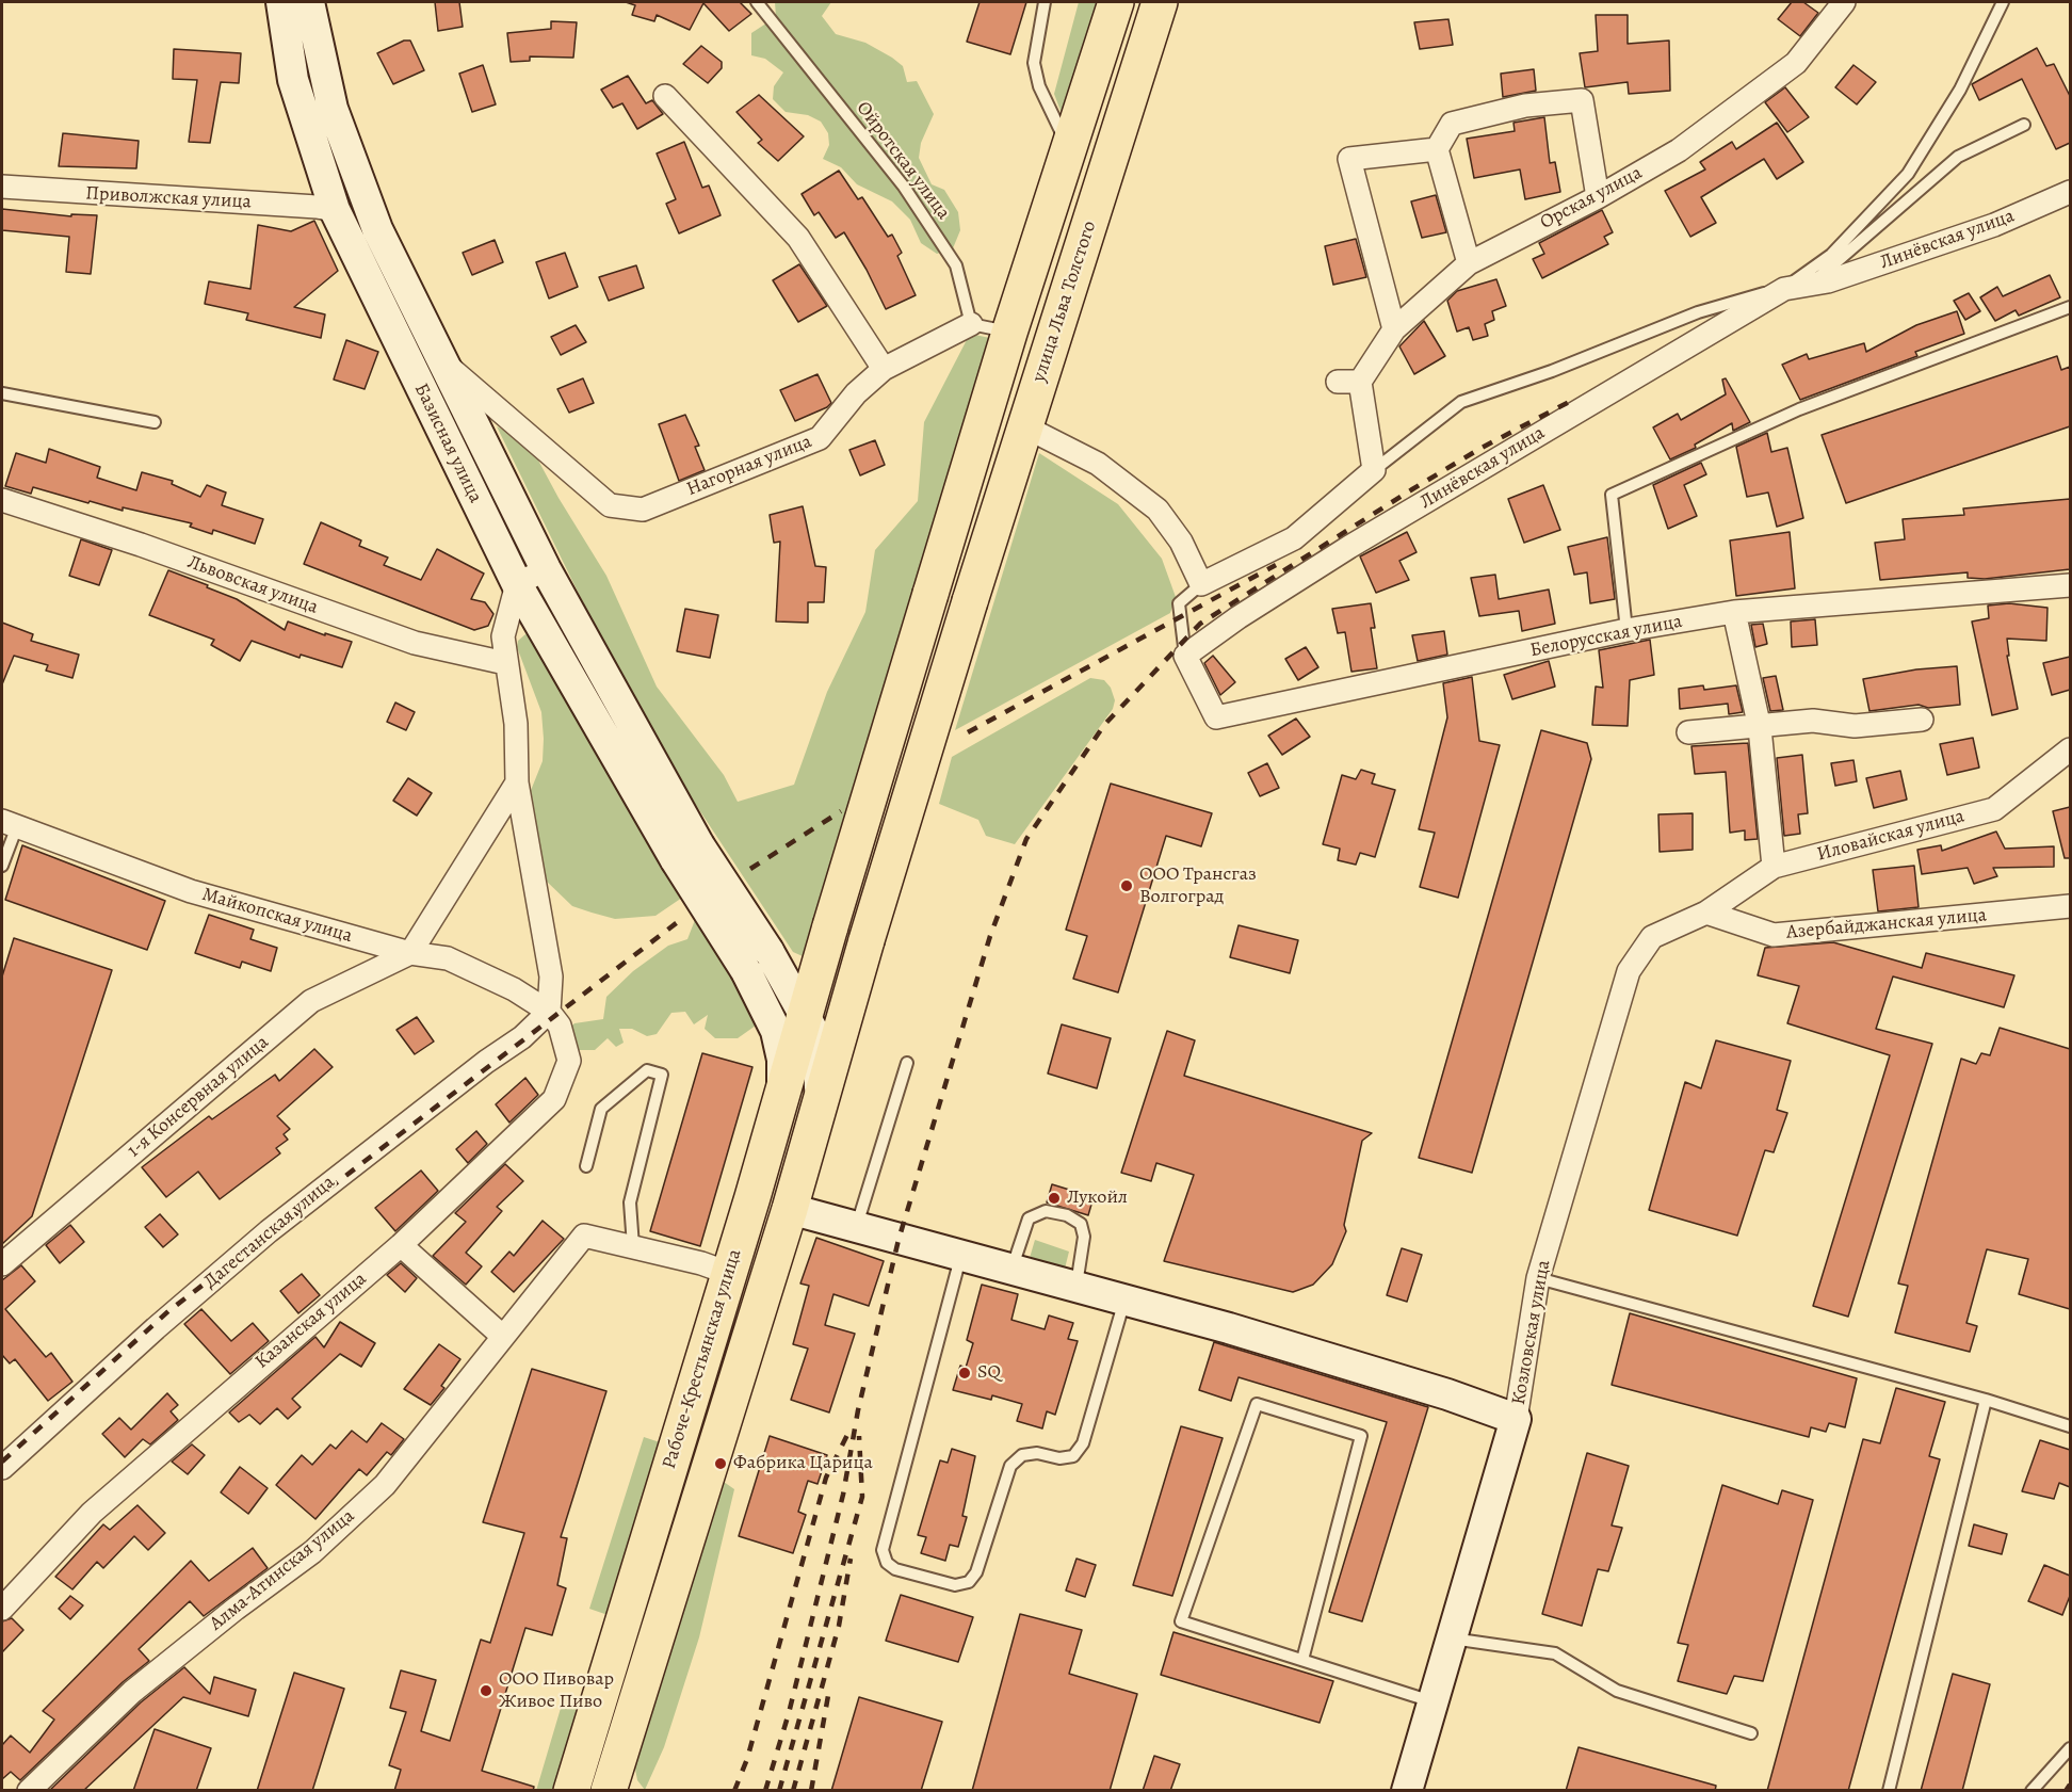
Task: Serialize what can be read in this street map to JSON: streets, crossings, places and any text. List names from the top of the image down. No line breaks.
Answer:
{"streets":{"main road":["улица Льва Толстого","Рабоче-Крестьянская улица"],"street":["Приволжская улица","Орская улица","Линёвская улица","Базисная улица","Нагорная улица","Львовская улица","Белорусская улица","Иловайская улица","Майкопская улица","Азербайджанская улица","1-я Консервная улица","Дагестанская улица","Казанская улица","Козловская улица","Алма-Атинская улица"],"lane":["Ойротская улица"]},"crossings":[["Ойротская улица","Нагорная улица"],["Приволжская улица","Базисная улица"],["Линёвская улица","Белорусская улица"],["улица Льва Толстого","Рабоче-Крестьянская улица"],["Базисная улица","Нагорная улица"],["Иловайская улица","Азербайджанская улица"],["Иловайская улица","Козловская улица"],["Майкопская улица","1-я Консервная улица"],["Майкопская улица","Дагестанская улица"],["Майкопская улица","Казанская улица"],["Азербайджанская улица","Козловская улица"],["Дагестанская улица","Казанская улица"]],"places":["ООО Трансгаз Волгоград","Лукойл","SQ","Фабрика Царица","ООО Пивовар Живое Пиво"]}
